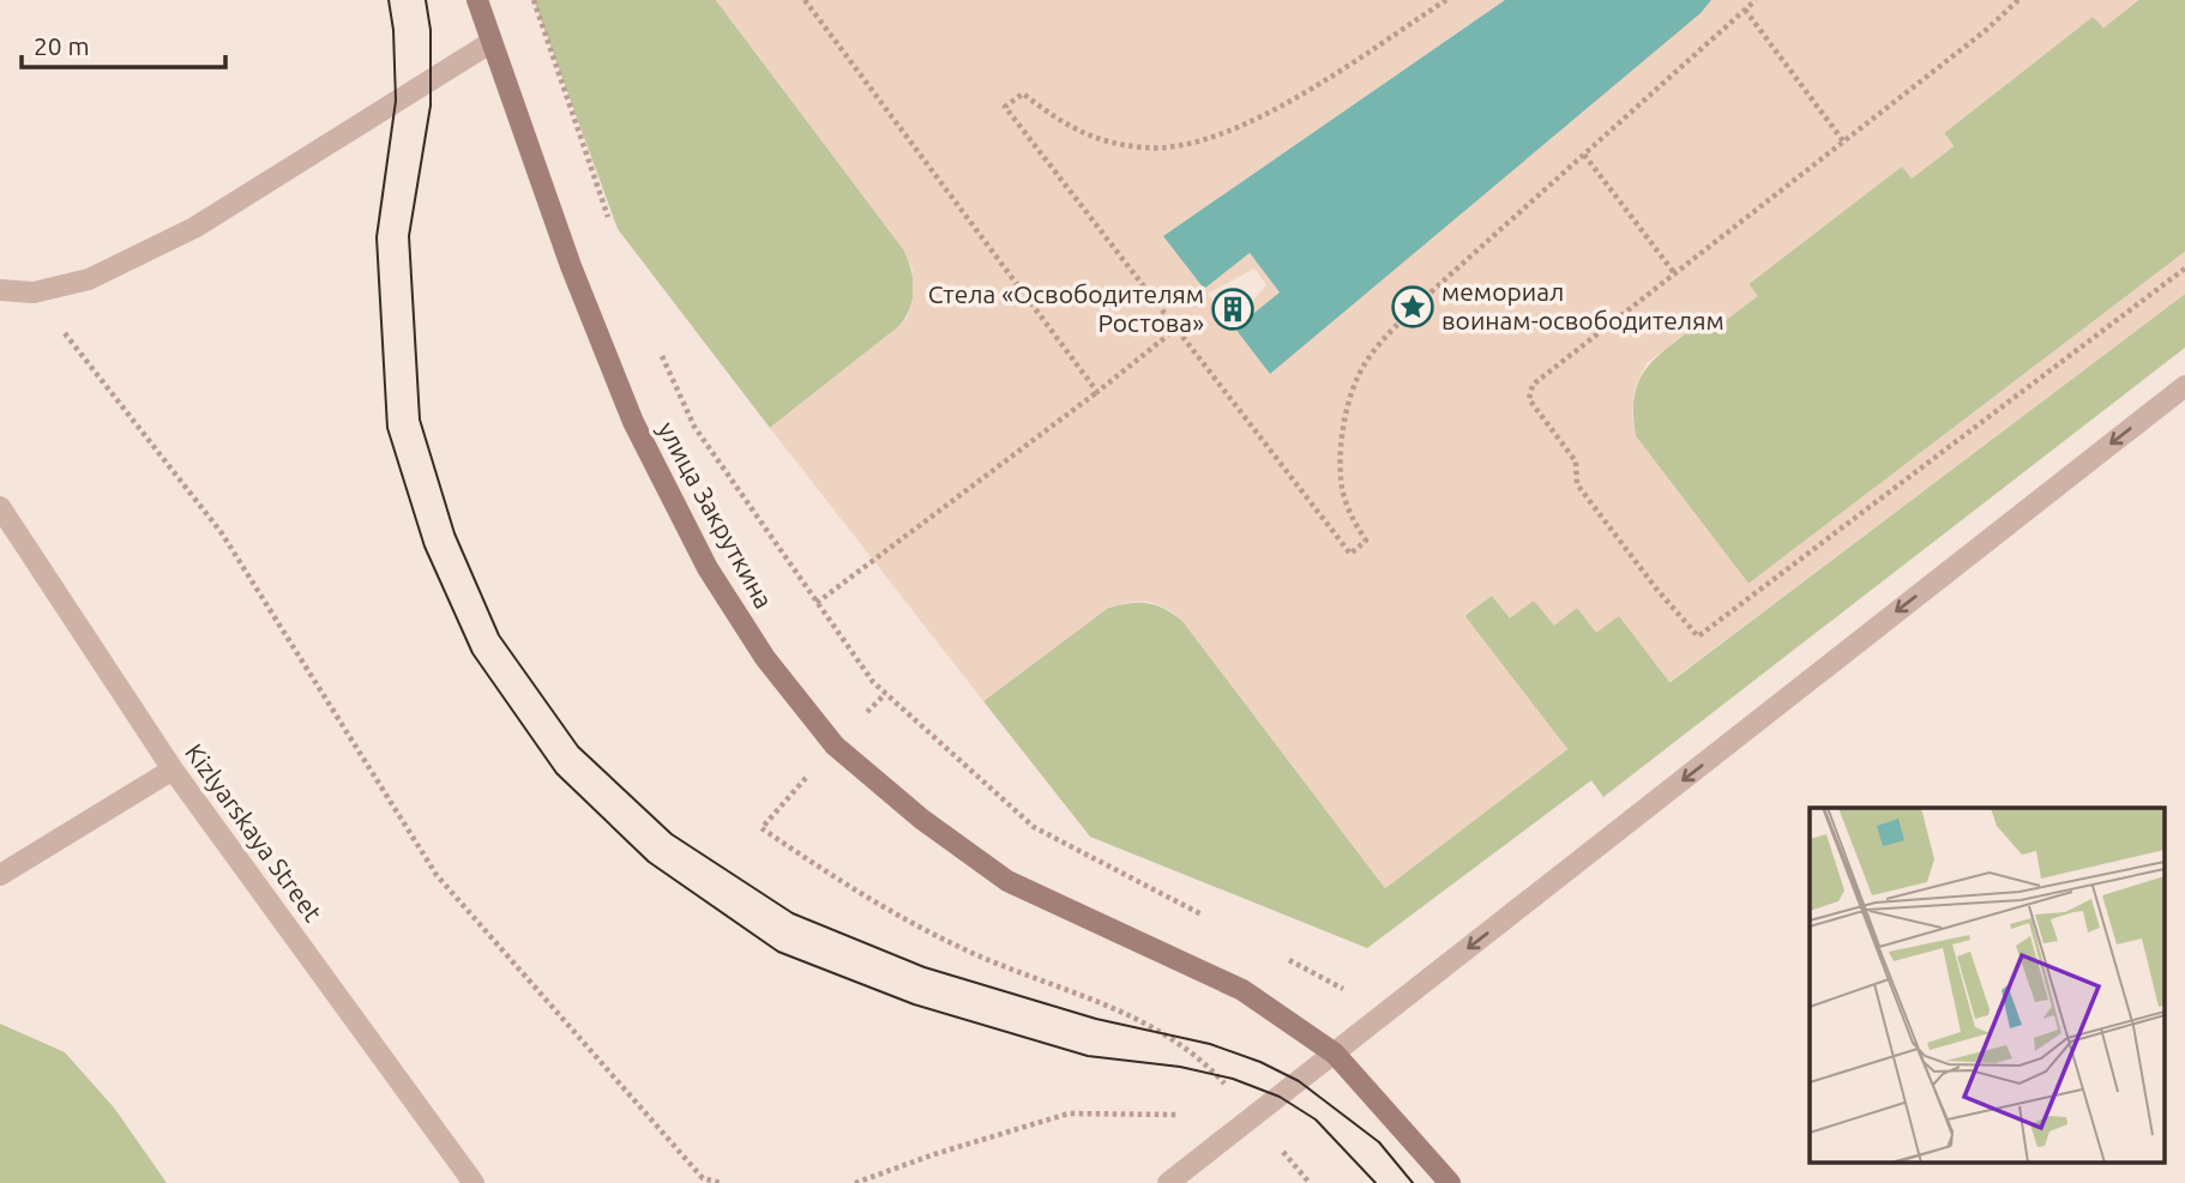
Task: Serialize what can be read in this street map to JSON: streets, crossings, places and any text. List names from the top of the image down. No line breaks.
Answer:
{"streets":{"main road":["улица Закруткина"],"street":["Kizlyarskaya Street"]},"places":{"place":["мемориал воинам-освободителям"],"building":["Стела «Освободителям Ростова»"]},"scale_bar":"20 m"}
